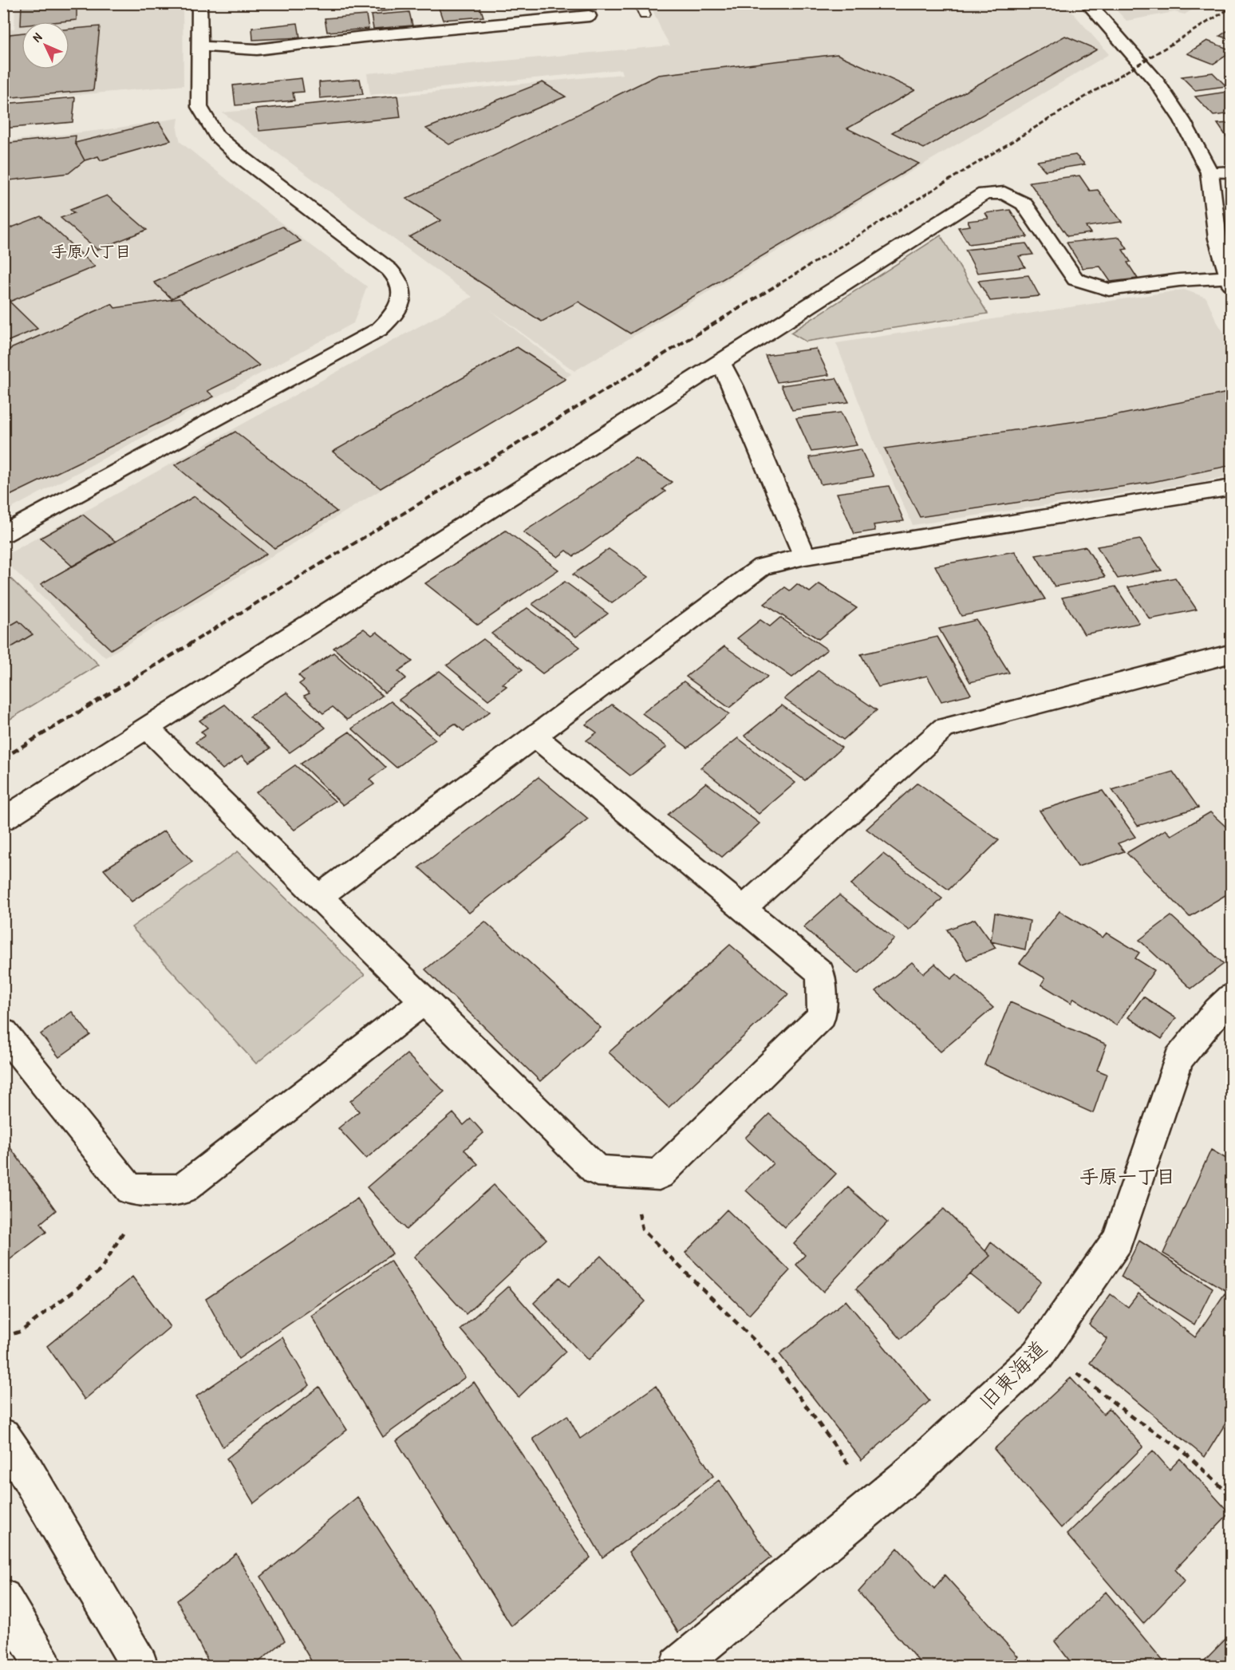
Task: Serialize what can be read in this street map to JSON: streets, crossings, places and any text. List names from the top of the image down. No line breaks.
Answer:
{"streets":{"main road":["旧東海道"]},"districts":["手原八丁目","手原一丁目"],"north":"top left"}
